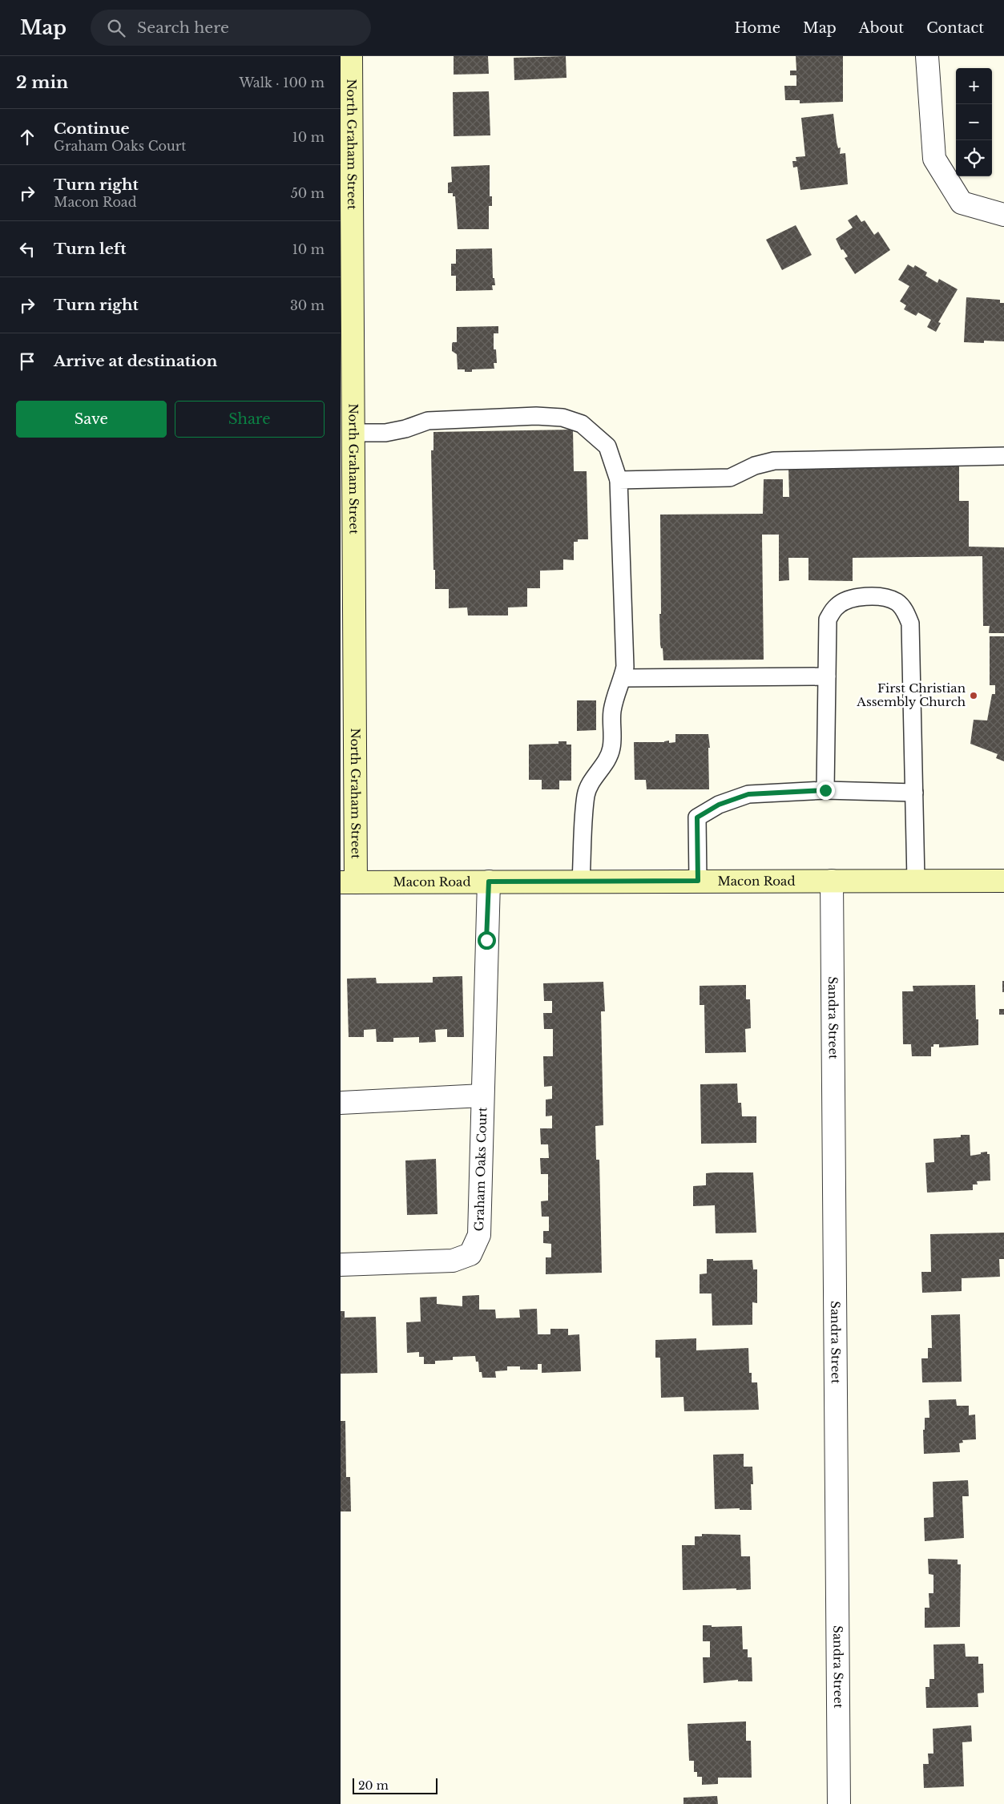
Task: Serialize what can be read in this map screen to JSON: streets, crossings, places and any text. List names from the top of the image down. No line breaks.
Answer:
{"streets":{"main road":["North Graham Street","Macon Road"],"street":["Sandra Street","Graham Oaks Court"]},"crossings":[["North Graham Street","Macon Road"],["Macon Road","Sandra Street"],["Macon Road","Graham Oaks Court"]],"places":["First Christian Assembly Church"],"scale_bar":"20 m","page":{"header":"Map","search":"Search here","nav":["Home","Map","About","Contact"],"heading":["2 min","Walk · 100 m"],"map_buttons":["+","−"],"list":[["Continue","Graham Oaks Court","10 m"],["Turn right","Macon Road","50 m"],["Turn left","10 m"],["Turn right","30 m"],"Arrive at destination"],"buttons":["Save","Share"],"scale":"20 m"}}
